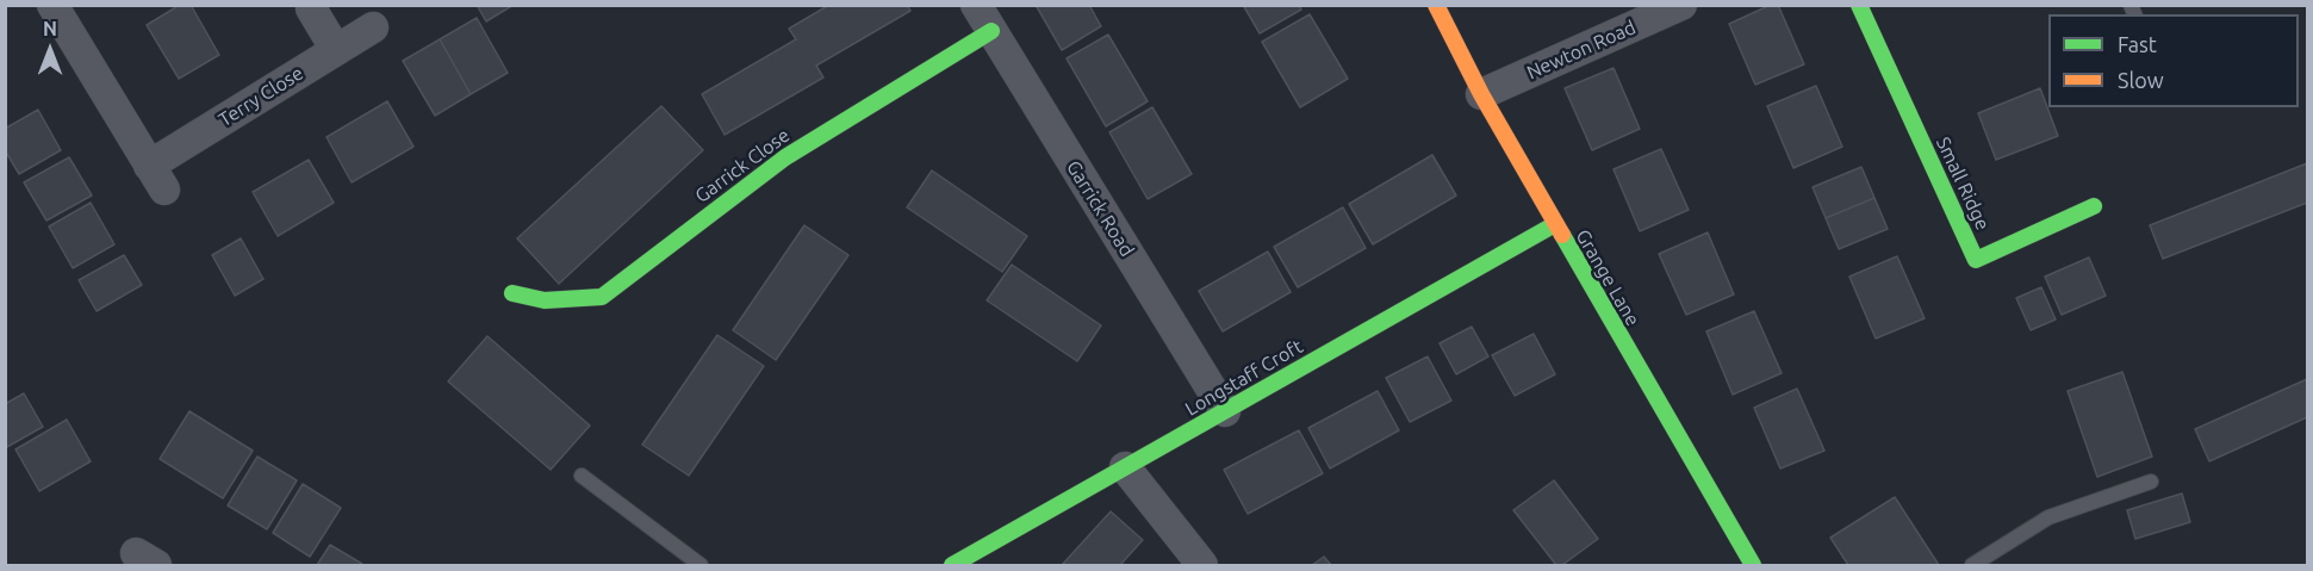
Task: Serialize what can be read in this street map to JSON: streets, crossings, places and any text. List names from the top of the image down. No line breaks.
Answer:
{"streets":{"street":["Newton Road","Terry Close","Garrick Close","Small Ridge","Garrick Road","Grange Lane","Longstaff Croft"]},"crossings":[["Newton Road","Grange Lane"],["Garrick Close","Garrick Road"],["Garrick Road","Longstaff Croft"],["Grange Lane","Longstaff Croft"]],"legend":["Fast","Slow"],"north":"top"}
